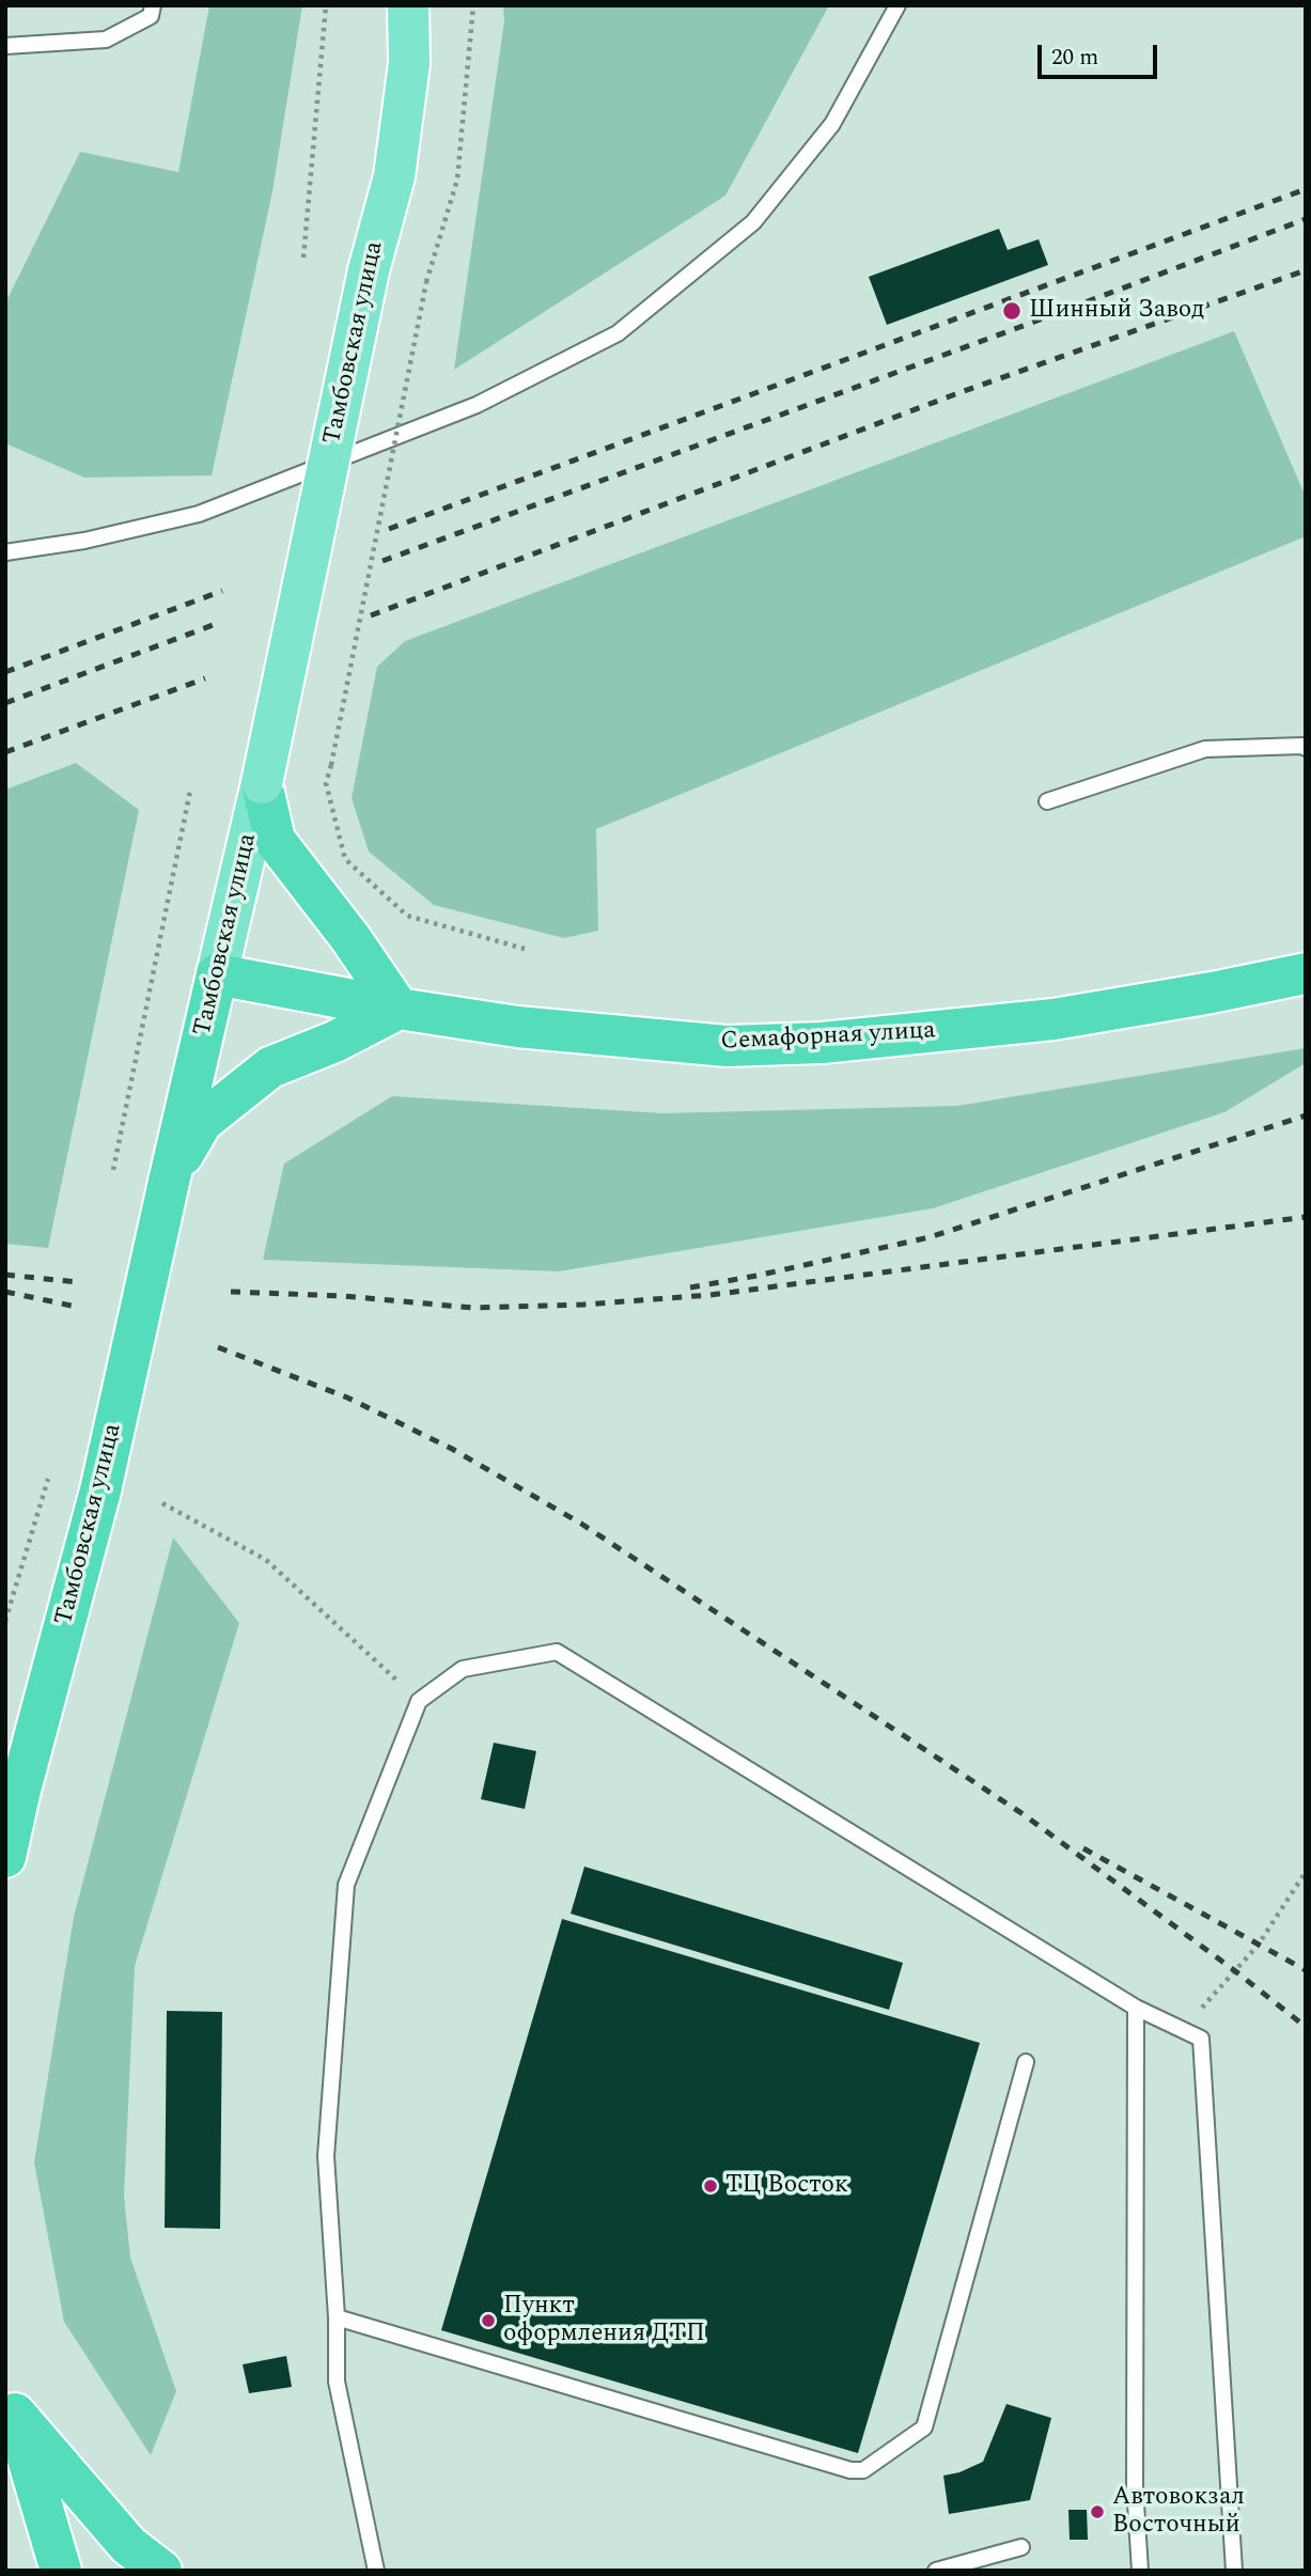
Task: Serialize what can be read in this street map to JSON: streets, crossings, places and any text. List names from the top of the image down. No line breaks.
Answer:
{"streets":{"highway":["Тамбовская улица","Семафорная улица"]},"crossings":[["Тамбовская улица","Семафорная улица"]],"places":["Шинный Завод","ТЦ Восток","Пункт оформления ДТП","Автовокзал Восточный"],"scale_bar":"20 m"}
